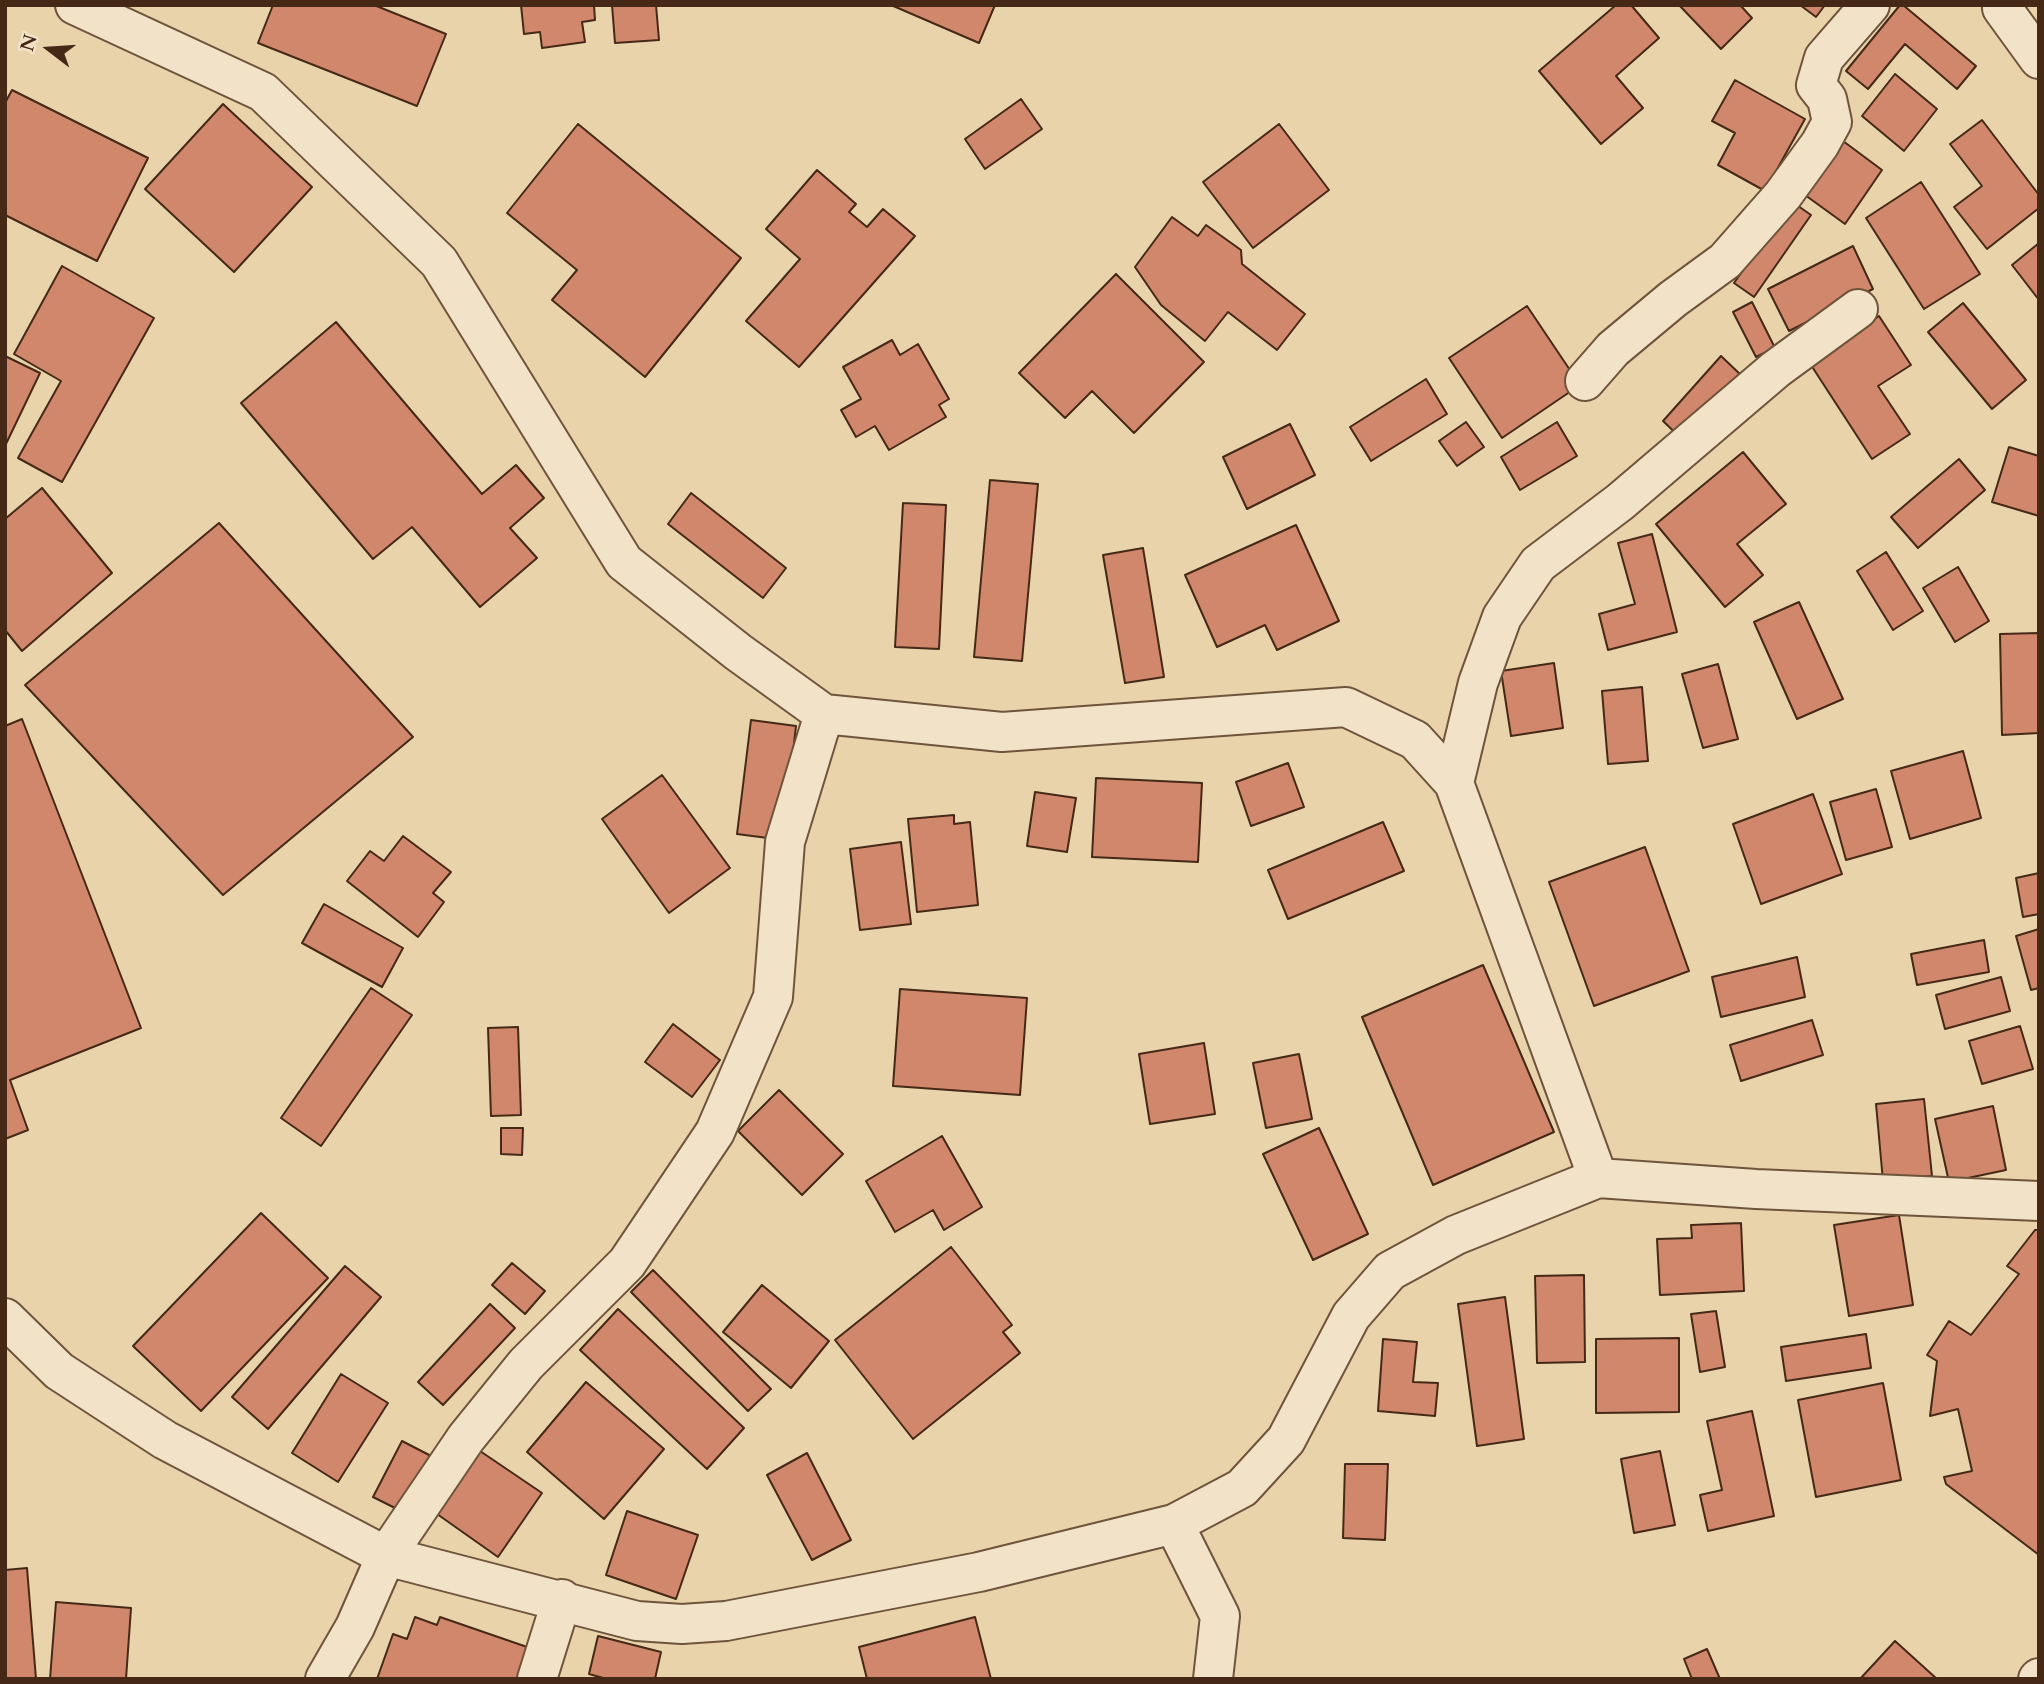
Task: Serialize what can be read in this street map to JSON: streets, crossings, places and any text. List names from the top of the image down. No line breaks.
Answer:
{"north":"left"}
